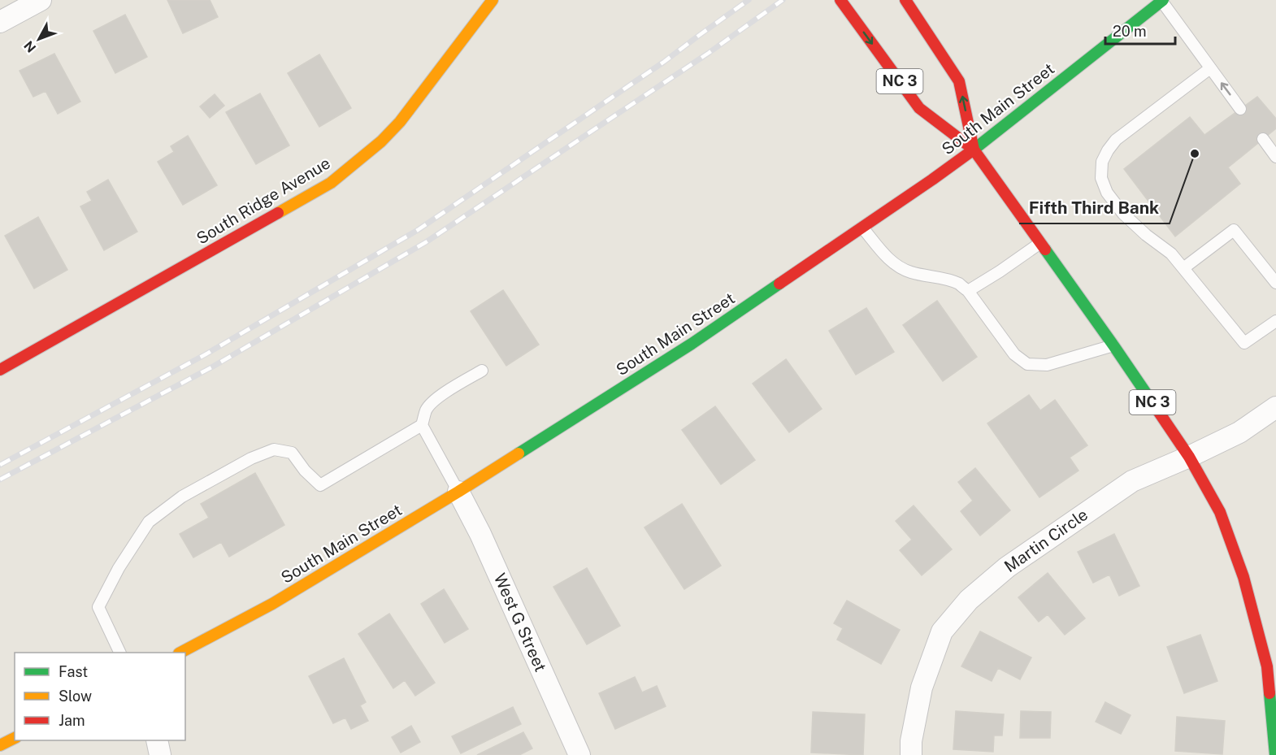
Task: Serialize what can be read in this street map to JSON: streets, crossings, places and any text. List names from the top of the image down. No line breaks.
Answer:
{"streets":{"main road":["NC 3","South Main Street","South Ridge Avenue"],"street":["Martin Circle","West G Street"]},"crossings":[["NC 3","South Main Street"],["NC 3","Martin Circle"],["South Main Street","West G Street"]],"places":["Fifth Third Bank"],"legend":["Fast","Slow","Jam"],"scale_bar":"20 m","north":"bottom left"}
